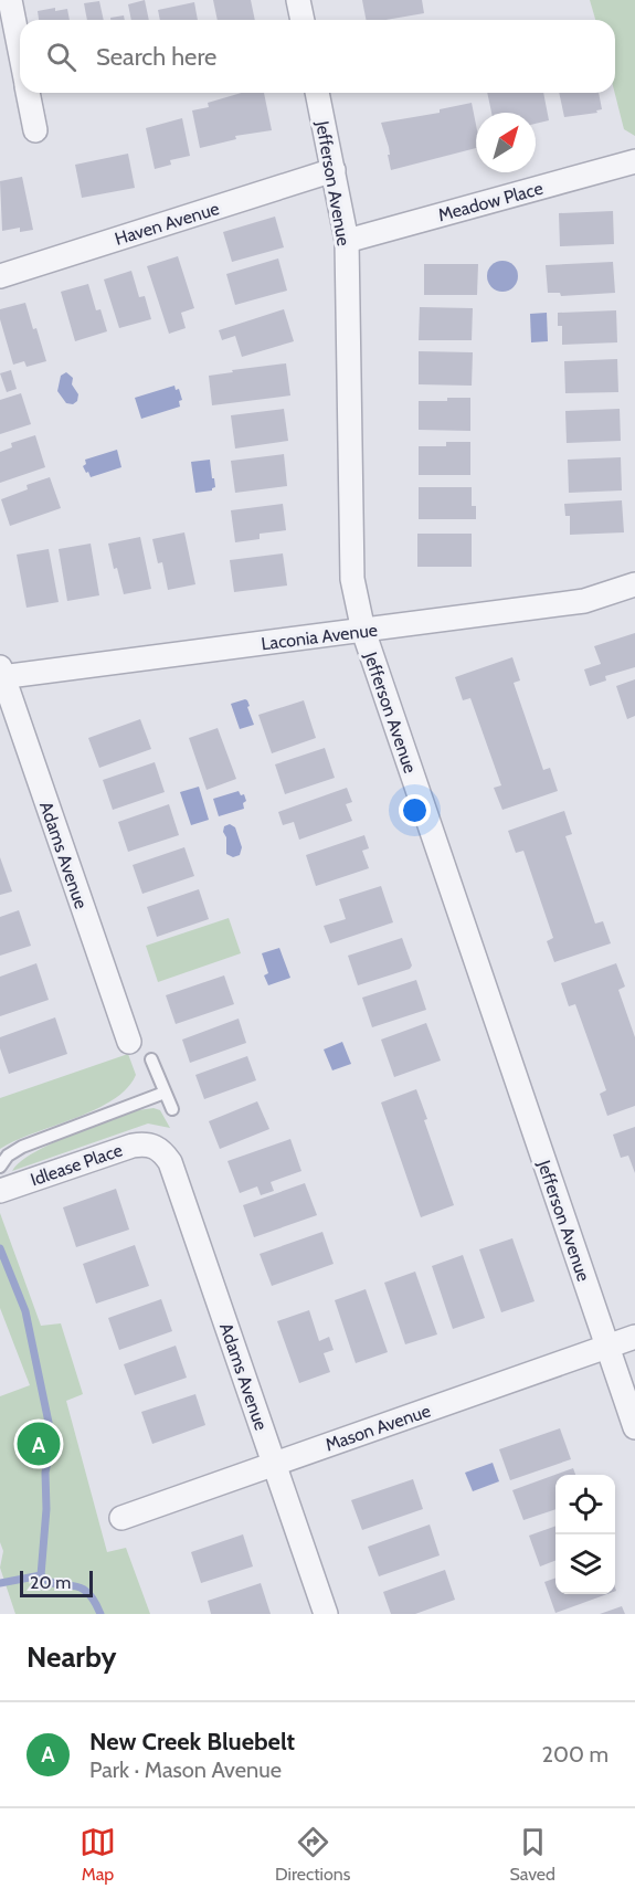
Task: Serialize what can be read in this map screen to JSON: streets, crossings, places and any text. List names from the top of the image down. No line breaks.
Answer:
{"streets":{"street":["Jefferson Avenue","Meadow Place","Haven Avenue","Laconia Avenue","Adams Avenue","Idlease Place","Mason Avenue"]},"crossings":[["Jefferson Avenue","Meadow Place"],["Jefferson Avenue","Haven Avenue"],["Jefferson Avenue","Laconia Avenue"],["Jefferson Avenue","Mason Avenue"],["Laconia Avenue","Adams Avenue"],["Adams Avenue","Idlease Place"],["Adams Avenue","Mason Avenue"]],"scale_bar":"20 m","north":"top right","page":{"search":"Search here","pins":"A","scale":"20 m","heading":"Nearby","list":[{"mark":"A","name":"New Creek Bluebelt","note":"Park · Mason Avenue","value":"200 m"}],"nav":["Map","Directions","Saved"]}}
